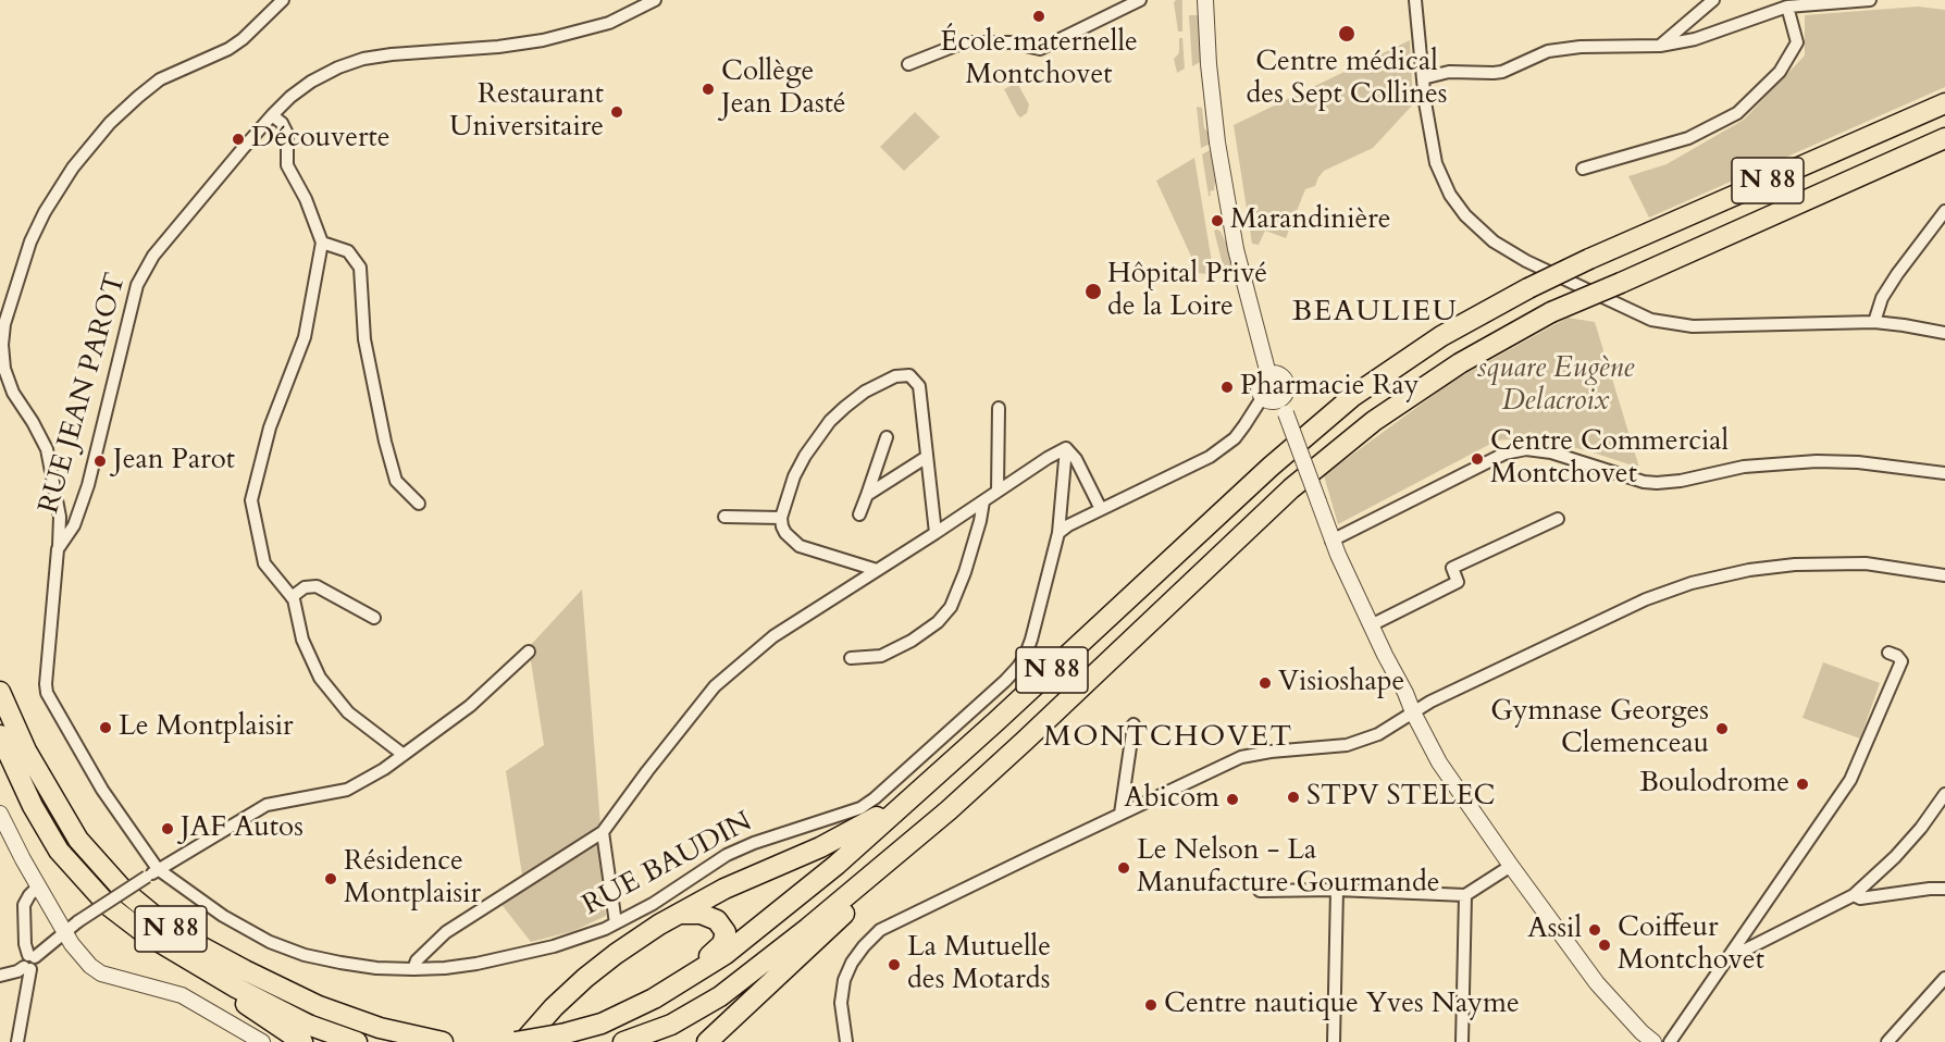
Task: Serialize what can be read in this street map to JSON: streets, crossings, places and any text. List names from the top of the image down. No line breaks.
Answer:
{"streets":{"highway":["N 88"],"street":["RUE JEAN PAROT","RUE BAUDIN"]},"crossings":[["RUE JEAN PAROT","RUE BAUDIN"]],"districts":["BEAULIEU","MONTCHOVET"],"parks":["square Eugène Delacroix"],"places":["École maternelle Montchovet","Centre médical des Sept Collines","Collège Jean Dasté","Restaurant Universitaire","Découverte","Marandinière","Hôpital Privé de la Loire","Pharmacie Ray","Centre Commercial Montchovet","Jean Parot","Visioshape","Le Montplaisir","Gymnase Georges Clemenceau","Boulodrome","STPV STELEC","Abicom","JAF Autos","Le Nelson - La Manufacture Gourmande","Résidence Montplaisir","Assil","Coiffeur Montchovet","La Mutuelle des Motards","Centre nautique Yves Nayme"]}
